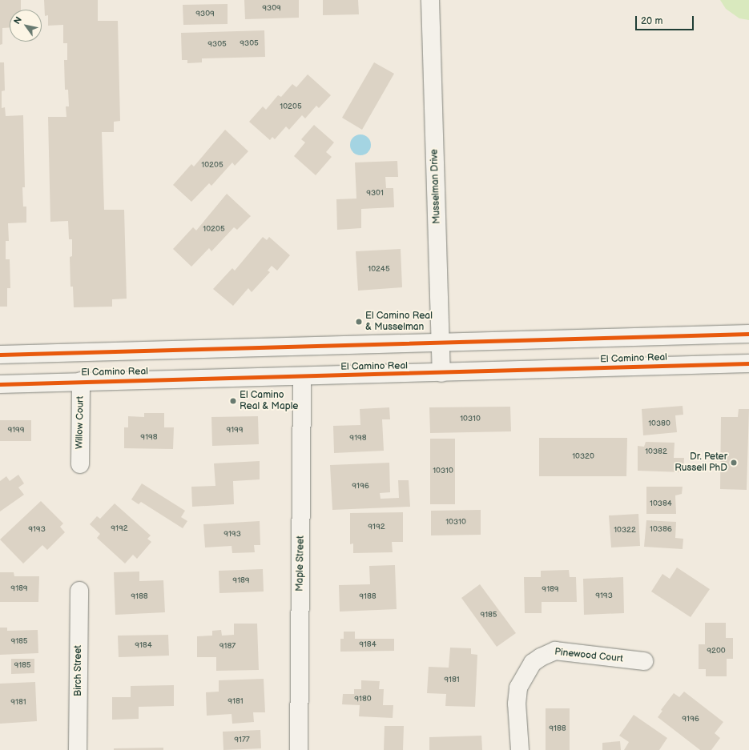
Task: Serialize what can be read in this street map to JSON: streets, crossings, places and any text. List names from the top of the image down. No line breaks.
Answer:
{"streets":{"main road":["Musselman Drive","El Camino Real","Willow Court","Maple Street","Pinewood Court","Birch Street"]},"crossings":[["Musselman Drive","El Camino Real"],["El Camino Real","Willow Court"],["El Camino Real","Maple Street"]],"places":["El Camino Real & Musselman","El Camino Real & Maple","Dr. Peter Russell PhD"],"house_numbers":["9309","9309","9305","9305","10205","10205","9301","10205","10245","10310","10380","9199","9199","9198","9198","10382","10320","10310","9196","10384","10310","9192","9192","9193","10386","10322","9193","9189","9189","9189","9193","9188","9188","9185","9185","9184","9184","9187","9200","9185","9181","9180","9181","9181","9196","9188","9177"],"scale_bar":"20 m","north":"top left"}
